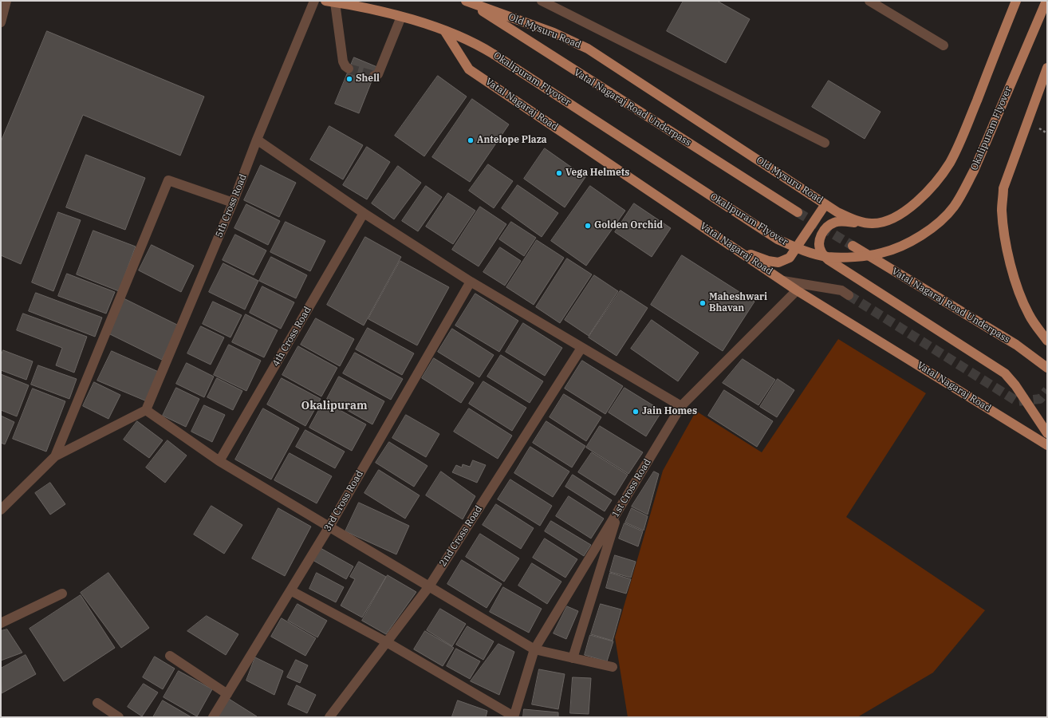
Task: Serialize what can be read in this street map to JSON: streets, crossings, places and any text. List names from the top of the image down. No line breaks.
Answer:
{"streets":{"main road":["Old Mysuru Road","Okalipuram Flyover","Vatal Nagaraj Road","Vatal Nagaraj Road Underpass"],"street":["5th Cross Road","4th Cross Road","1st Cross Road","3rd Cross Road","2nd Cross Road"]},"crossings":[["Old Mysuru Road","Vatal Nagaraj Road Underpass"],["Okalipuram Flyover","Vatal Nagaraj Road"],["Vatal Nagaraj Road","1st Cross Road"]],"districts":["Okalipuram"],"places":["Shell","Antelope Plaza","Vega Helmets","Golden Orchid","Maheshwari Bhavan","Jain Homes"]}
